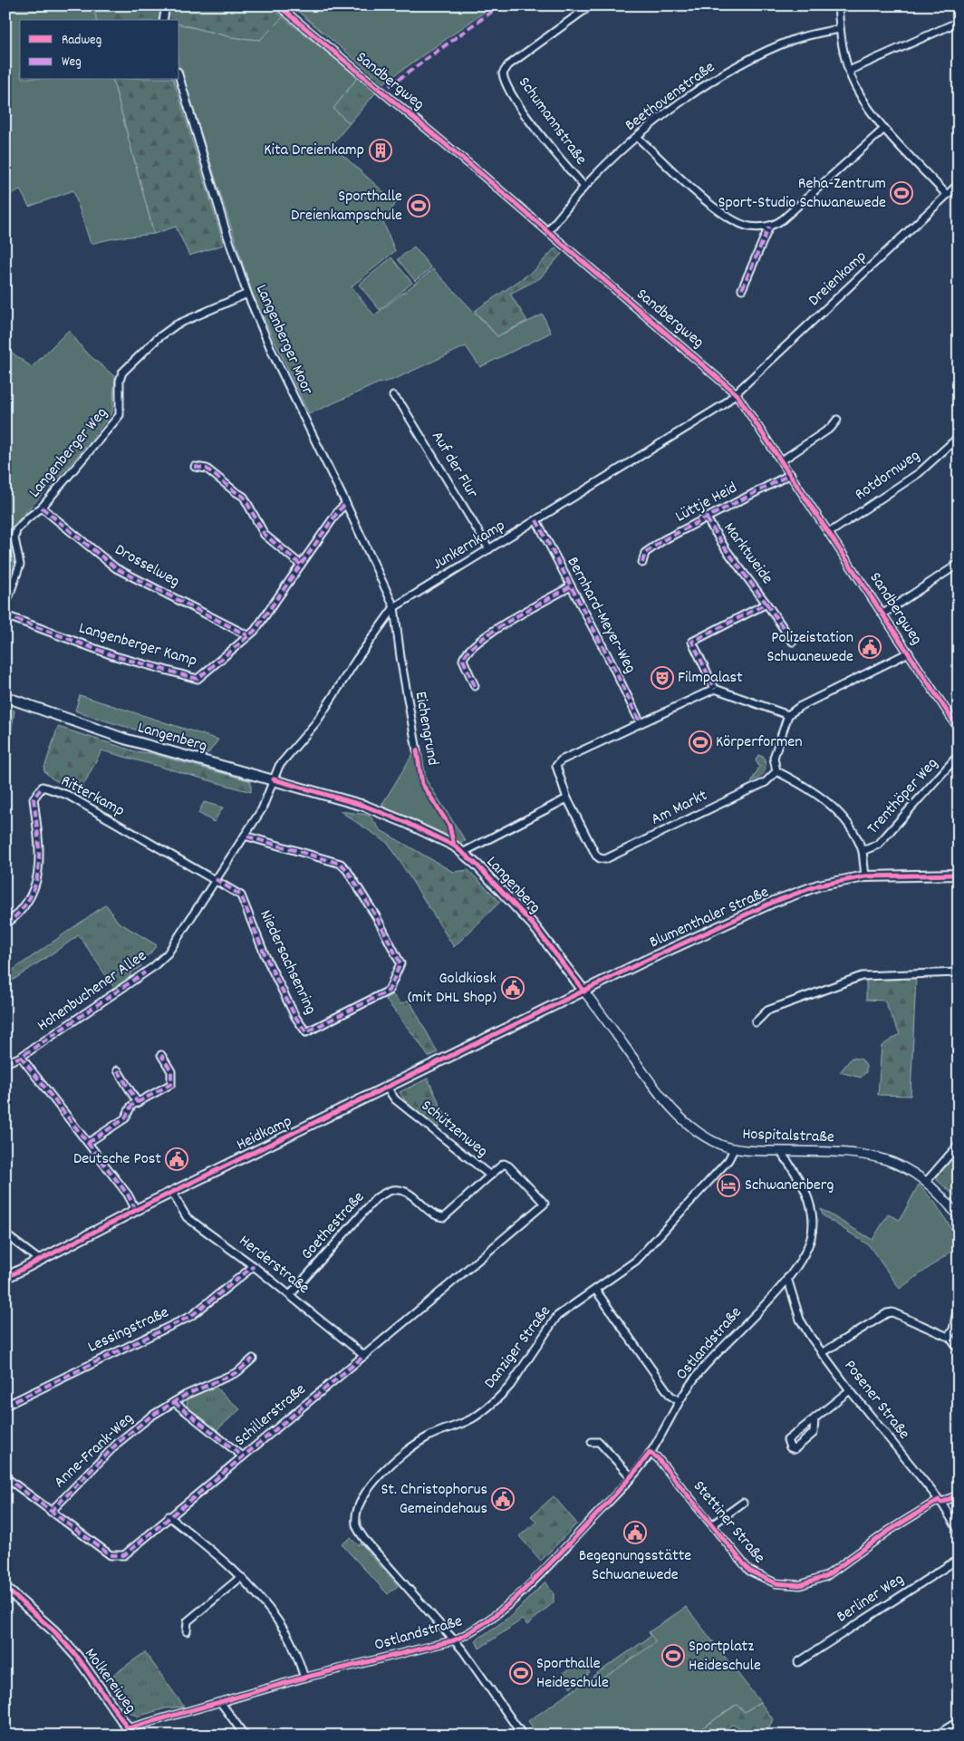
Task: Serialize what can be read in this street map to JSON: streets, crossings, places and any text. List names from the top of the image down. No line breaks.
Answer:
{"streets":{"main road":["Langenberg","Blumenthaler Straße","Heidkamp","Molkereiweg"],"street":["Sandbergweg","Beethovenstraße","Schumannstraße","Dreienkamp","Langenberger Moor","Langenberger Weg","Auf der Flur","Rotdornweg","Lüttje Heid","Junkernkamp","Marktweide","Drosselweg","Bernhard-Meyer-Weg","Langenberger Kamp","Eichengrund","Ritterkamp","Trenthöper Weg","Am Markt","Niedersachsenring","Hohenbuchener Allee","Schützenweg","Hospitalstraße","Goethestraße","Herderstraße","Lessingstraße","Ostlandstraße","Danziger Straße","Posener Straße","Schillerstraße","Anne-Frank-Weg","Stettiner Straße","Berliner Weg"]},"crossings":[["Sandbergweg","Beethovenstraße"],["Sandbergweg","Dreienkamp"],["Sandbergweg","Rotdornweg"],["Sandbergweg","Lüttje Heid"],["Sandbergweg","Junkernkamp"],["Beethovenstraße","Schumannstraße"],["Dreienkamp","Junkernkamp"],["Langenberger Moor","Langenberger Weg"],["Langenberger Moor","Junkernkamp"],["Langenberger Moor","Langenberger Kamp"],["Langenberger Moor","Eichengrund"],["Langenberger Weg","Drosselweg"],["Auf der Flur","Junkernkamp"],["Lüttje Heid","Marktweide"],["Junkernkamp","Bernhard-Meyer-Weg"],["Junkernkamp","Eichengrund"],["Junkernkamp","Langenberg"],["Junkernkamp","Hohenbuchener Allee"],["Marktweide","Am Markt"],["Drosselweg","Langenberger Kamp"],["Bernhard-Meyer-Weg","Am Markt"],["Langenberg","Blumenthaler Straße"],["Langenberg","Hohenbuchener Allee"],["Langenberg","Heidkamp"],["Langenberg","Hospitalstraße"],["Ritterkamp","Niedersachsenring"],["Ritterkamp","Hohenbuchener Allee"],["Trenthöper Weg","Blumenthaler Straße"],["Blumenthaler Straße","Heidkamp"],["Blumenthaler Straße","Hospitalstraße"],["Niedersachsenring","Hohenbuchener Allee"],["Schützenweg","Heidkamp"],["Schützenweg","Goethestraße"],["Schützenweg","Schillerstraße"],["Heidkamp","Hospitalstraße"],["Heidkamp","Herderstraße"],["Hospitalstraße","Ostlandstraße"],["Hospitalstraße","Danziger Straße"],["Goethestraße","Herderstraße"],["Herderstraße","Lessingstraße"],["Herderstraße","Schillerstraße"],["Ostlandstraße","Danziger Straße"],["Ostlandstraße","Posener Straße"],["Ostlandstraße","Stettiner Straße"],["Ostlandstraße","Molkereiweg"],["Posener Straße","Stettiner Straße"],["Schillerstraße","Anne-Frank-Weg"]],"places":{"building":["Kita Dreienkamp"],"sports":["Reha-Zentrum Sport-Studio Schwanewede","Sporthalle Dreienkampschule","Körperformen","Sportplatz Heideschule","Sporthalle Heideschule"],"public building":["Polizeistation Schwanewede","Goldkiosk (mit DHL Shop)","Deutsche Post","St. Christophorus Gemeindehaus","Begegnungsstätte Schwanewede"],"theatre":["Filmpalast"],"hotel":["Schwanenberg"]},"legend":["Radweg","Weg"]}
